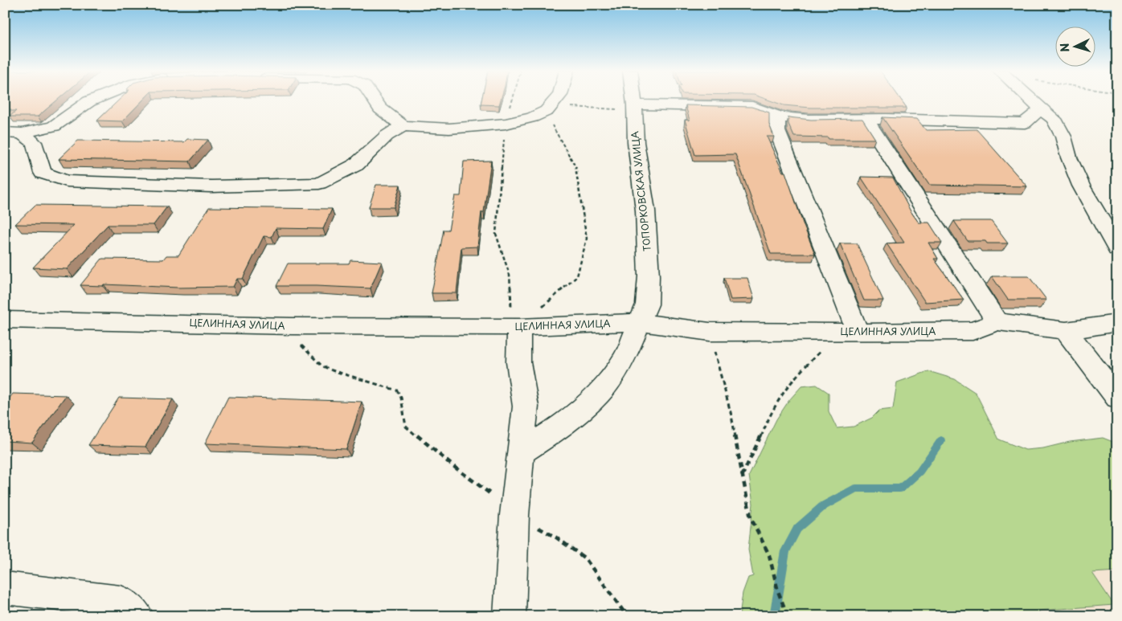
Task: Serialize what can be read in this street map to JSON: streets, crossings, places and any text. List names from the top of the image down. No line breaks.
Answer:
{"streets":{"street":["ТОПОРКОВСКАЯ УЛИЦА","ЦЕЛИННАЯ УЛИЦА"]},"crossings":[["ТОПОРКОВСКАЯ УЛИЦА","ЦЕЛИННАЯ УЛИЦА"]],"north":"left"}
